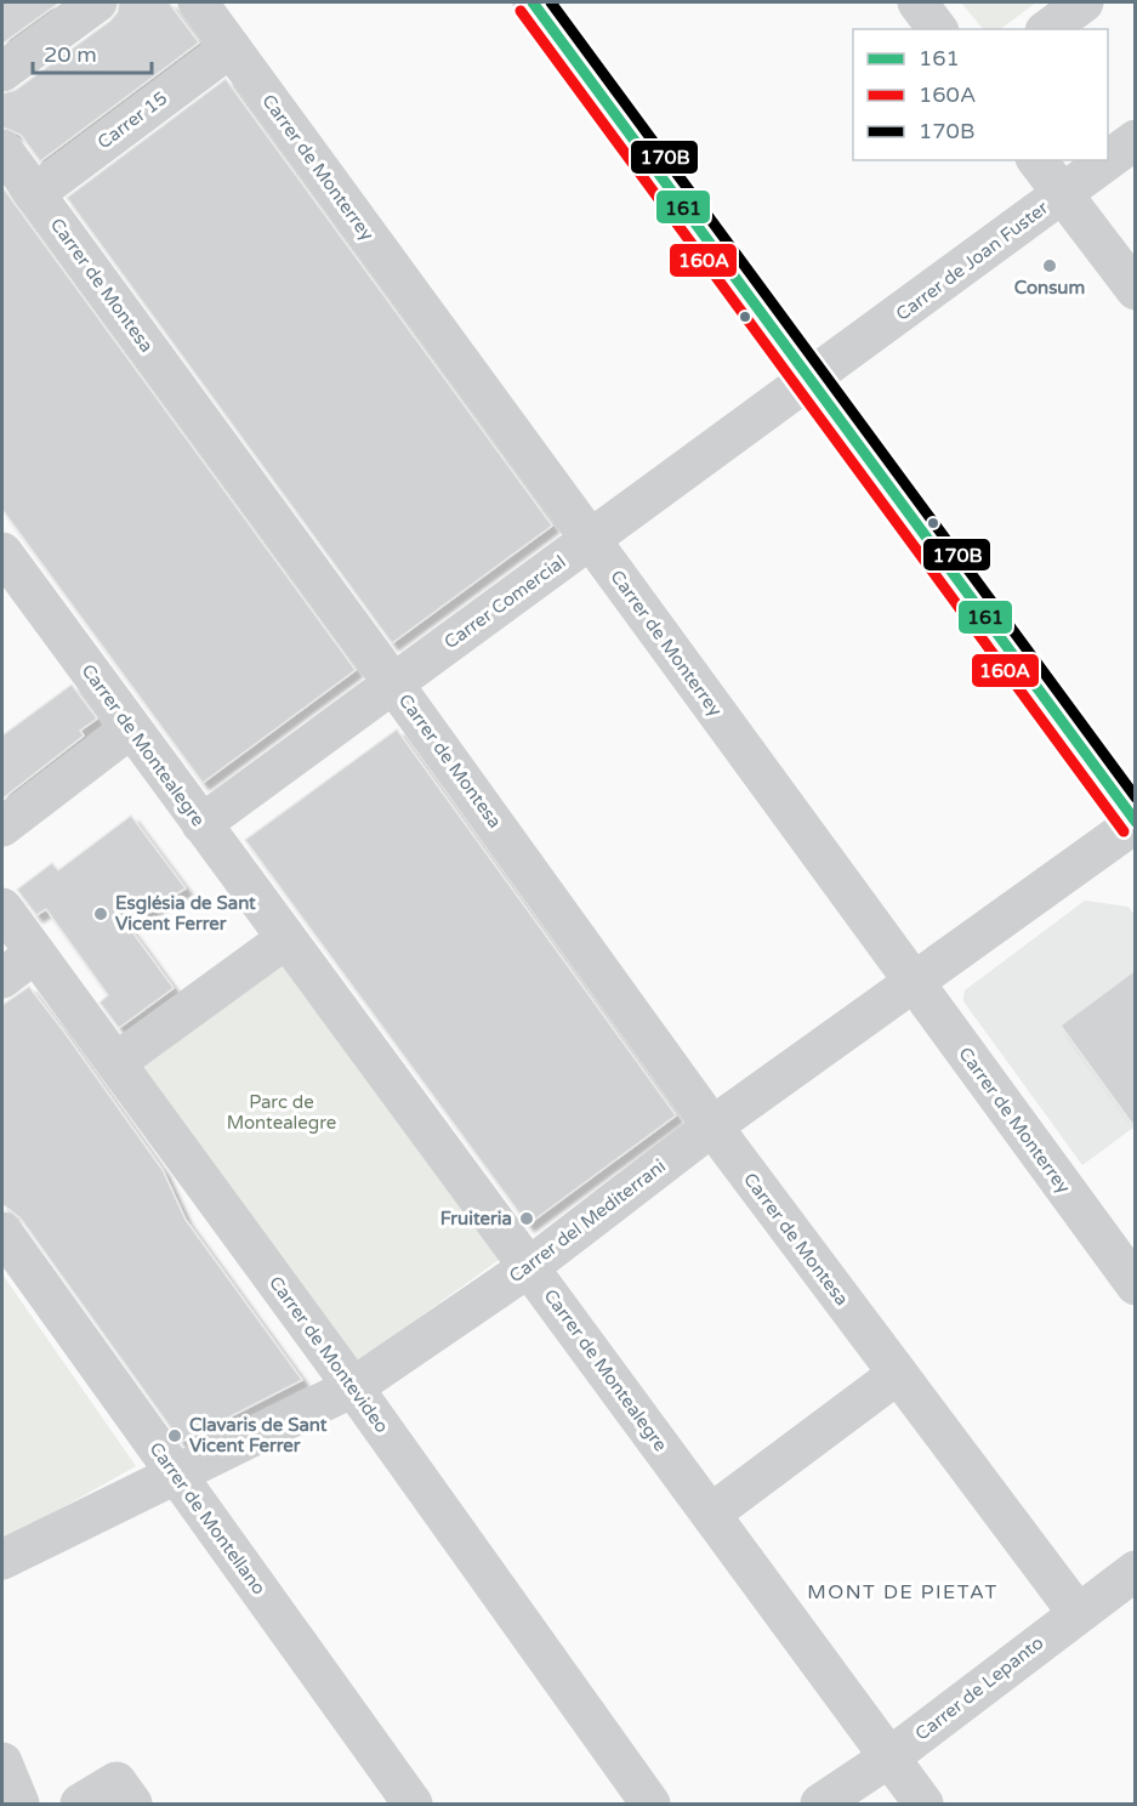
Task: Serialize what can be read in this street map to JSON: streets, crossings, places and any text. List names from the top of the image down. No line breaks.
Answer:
{"streets":{"street":["Carrer 15","Carrer de Monterrey","Carrer de Joan Fuster","Carrer de Montesa","Carrer Comercial","Carrer de Montealegre","Carrer del Mediterrani","Carrer de Montevideo","Carrer de Montellano","Carrer de Lepanto"]},"crossings":[["Carrer 15","Carrer de Monterrey"],["Carrer 15","Carrer de Montesa"],["Carrer de Monterrey","Carrer Comercial"],["Carrer de Monterrey","Carrer del Mediterrani"],["Carrer de Joan Fuster","Carrer Comercial"],["Carrer de Montesa","Carrer Comercial"],["Carrer de Montesa","Carrer del Mediterrani"],["Carrer de Montesa","Carrer de Lepanto"],["Carrer Comercial","Carrer de Montealegre"],["Carrer de Montealegre","Carrer del Mediterrani"],["Carrer de Montealegre","Carrer de Lepanto"],["Carrer del Mediterrani","Carrer de Montevideo"],["Carrer del Mediterrani","Carrer de Montellano"]],"districts":["MONT DE PIETAT"],"parks":["Parc de Montealegre"],"places":["Consum","Església de Sant Vicent Ferrer","Fruiteria","Clavaris de Sant Vicent Ferrer"],"lines":["transit line 161","transit line 170B","transit line 160A"],"legend":["161","160A","170B"],"scale_bar":"20 m"}
